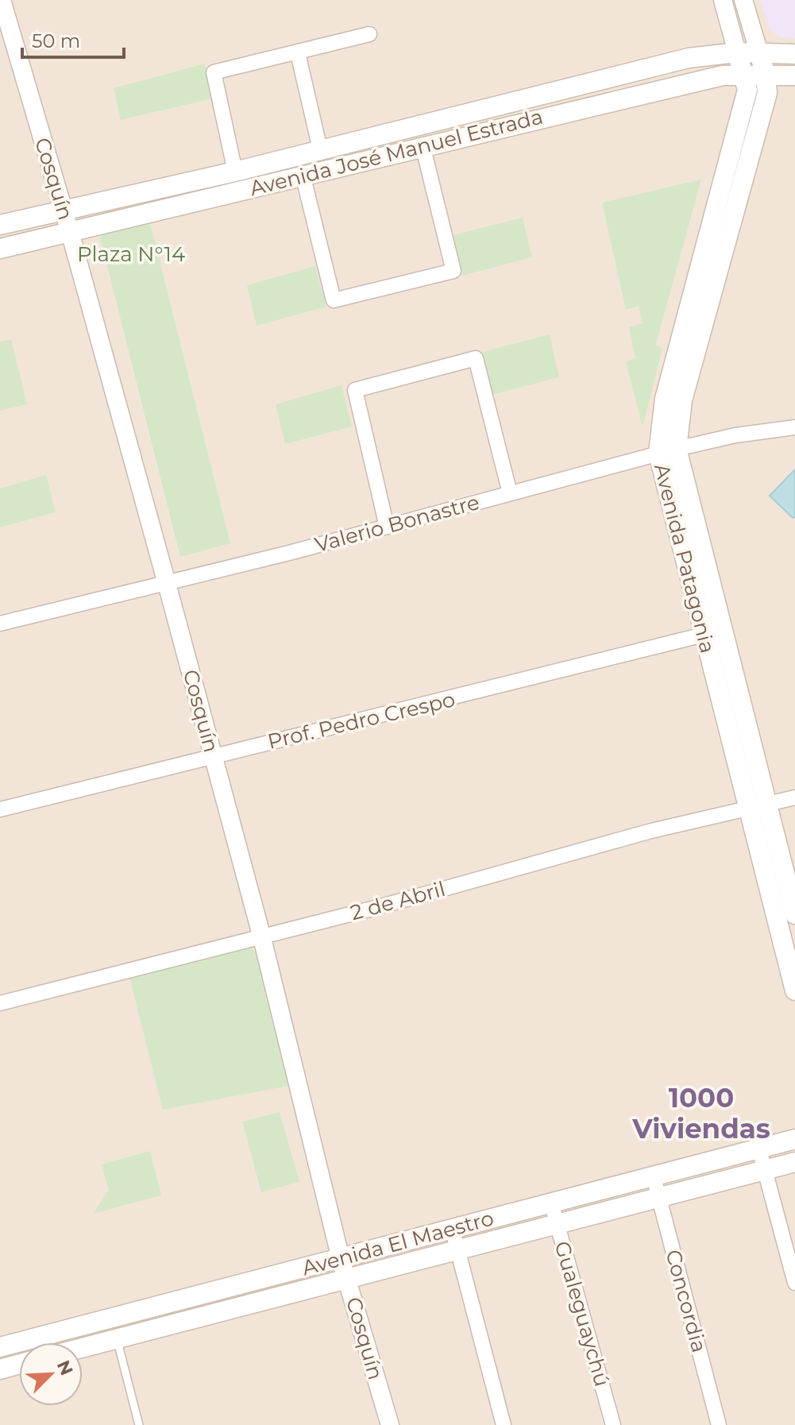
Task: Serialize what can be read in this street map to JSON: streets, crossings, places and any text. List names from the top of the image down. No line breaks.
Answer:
{"streets":{"main road":["Avenida José Manuel Estrada","Avenida Patagonia","Avenida El Maestro"],"street":["Cosquín","Valerio Bonastre","Prof. Pedro Crespo","2 de Abril","Concordia","Gualeguaychú"]},"crossings":[["Avenida José Manuel Estrada","Cosquín"],["Avenida José Manuel Estrada","Avenida Patagonia"],["Cosquín","Valerio Bonastre"],["Cosquín","Prof. Pedro Crespo"],["Cosquín","2 de Abril"],["Cosquín","Avenida El Maestro"],["Valerio Bonastre","Avenida Patagonia"],["Avenida Patagonia","Prof. Pedro Crespo"],["Avenida Patagonia","2 de Abril"],["Avenida El Maestro","Concordia"],["Avenida El Maestro","Gualeguaychú"]],"districts":["1000 Viviendas"],"parks":["Plaza N°14"],"scale_bar":"50 m","north":"top right"}
